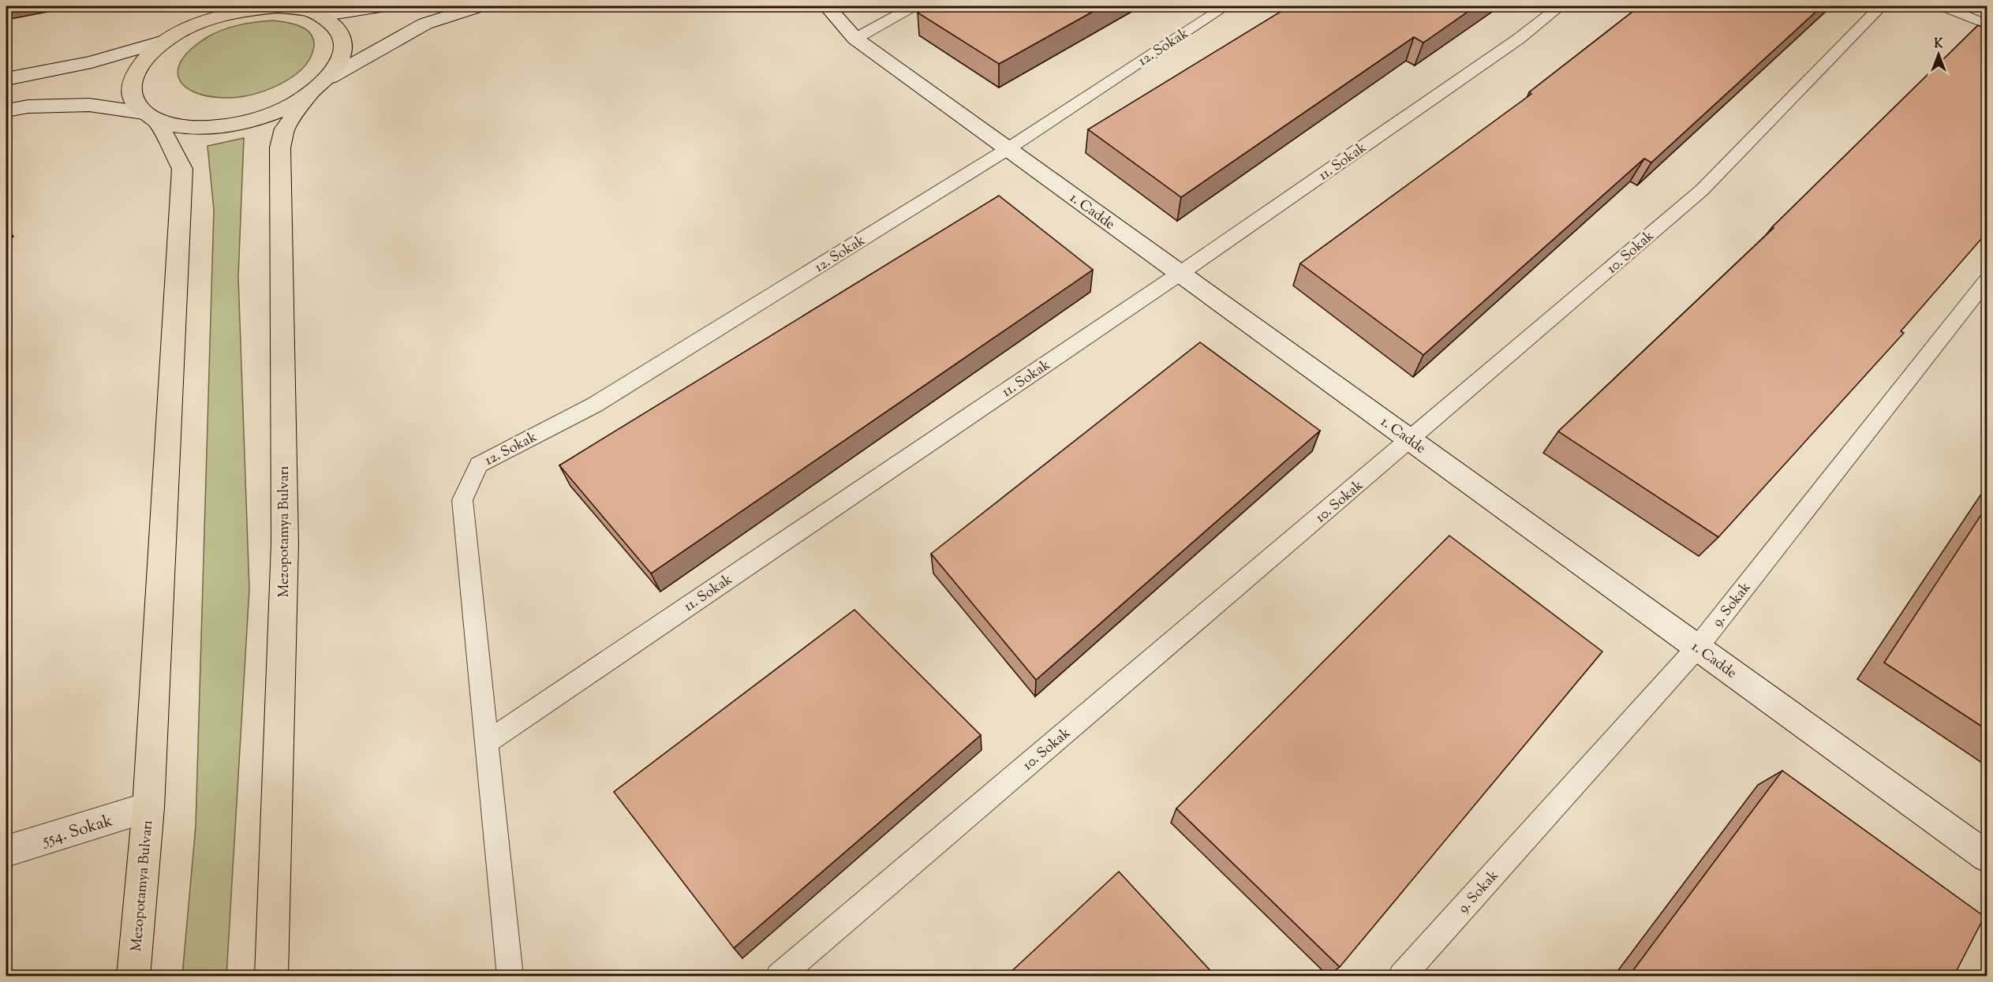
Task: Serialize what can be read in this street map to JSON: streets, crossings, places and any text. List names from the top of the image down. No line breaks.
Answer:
{"streets":{"main road":["Mezopotamya Bulvarı"],"street":["1. Cadde","554. Sokak"],"lane":["12. Sokak","11. Sokak","10. Sokak","9. Sokak"]},"crossings":[["12. Sokak","11. Sokak"],["12. Sokak","1. Cadde"],["11. Sokak","1. Cadde"],["1. Cadde","10. Sokak"],["1. Cadde","9. Sokak"],["Mezopotamya Bulvarı","554. Sokak"]],"north":"top"}
